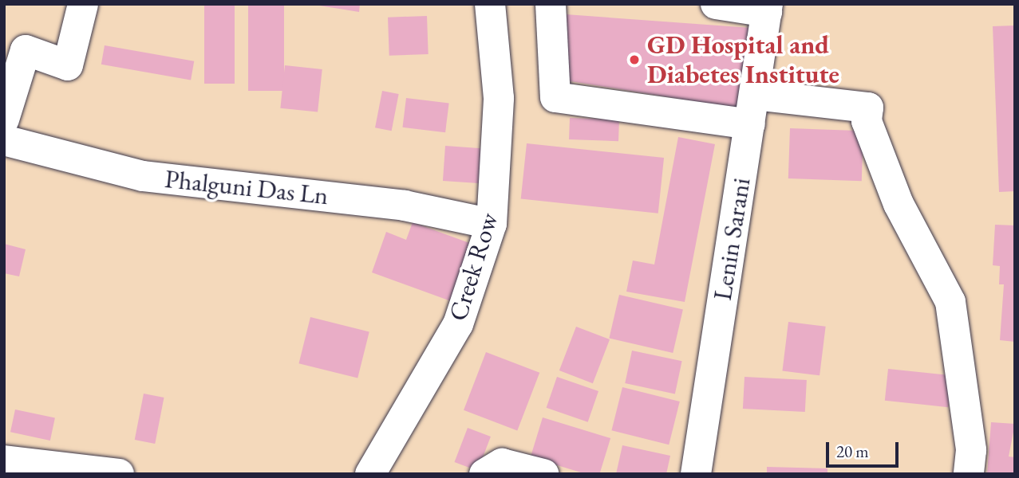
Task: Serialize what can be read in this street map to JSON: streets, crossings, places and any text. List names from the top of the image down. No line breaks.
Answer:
{"streets":{"street":["Phalguni Das Ln","Lenin Sarani","Creek Row"]},"crossings":[["Phalguni Das Ln","Creek Row"]],"places":["GD Hospital and Diabetes Institute"],"scale_bar":"20 m"}
